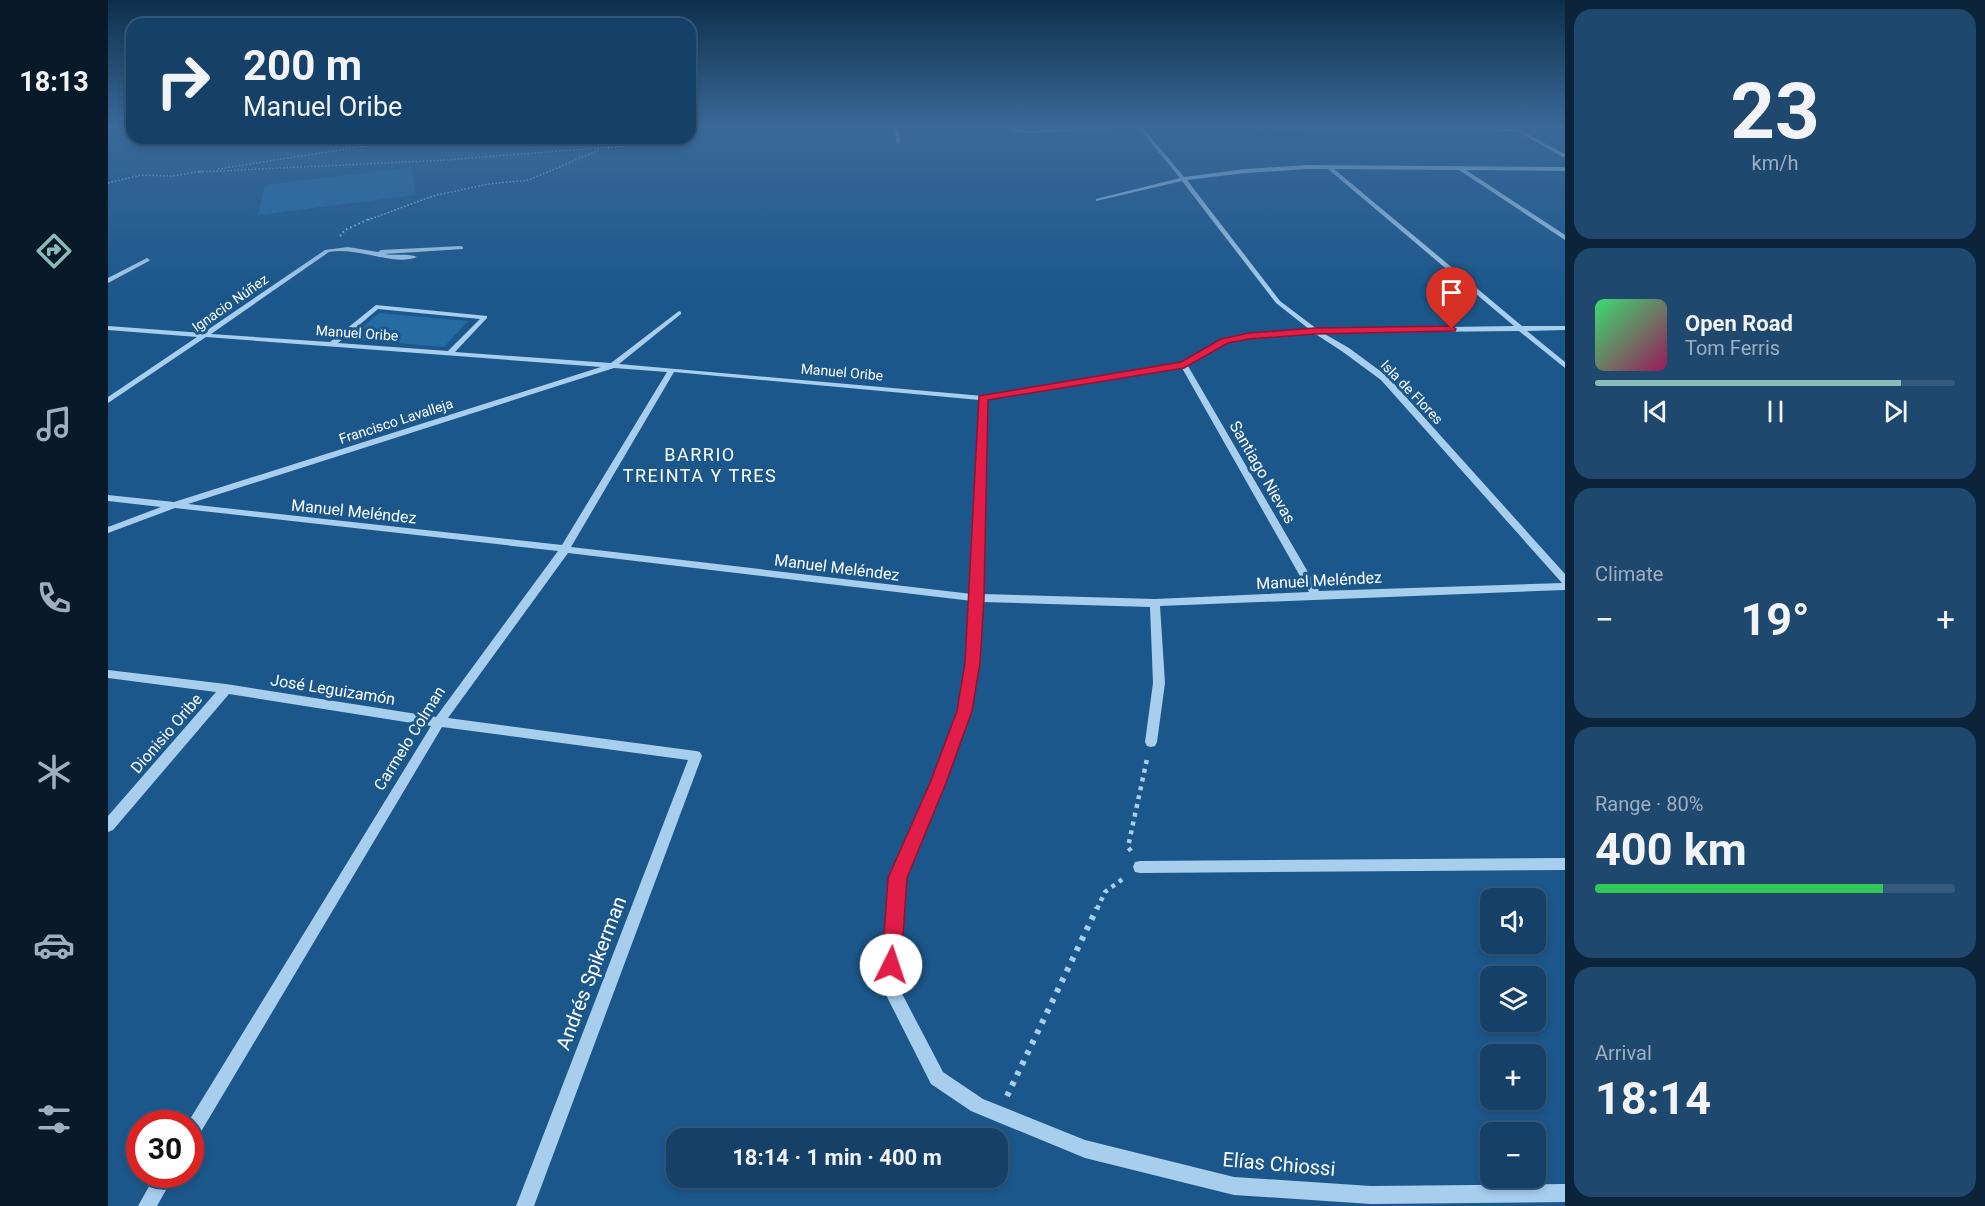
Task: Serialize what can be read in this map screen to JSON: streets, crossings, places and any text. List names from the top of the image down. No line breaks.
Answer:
{"streets":{"street":["Ignacio Núñez","Manuel Oribe","Isla de Flores","Francisco Lavalleja","Santiago Nievas","Manuel Meléndez","José Leguizamón","Dionisio Oribe","Carmelo Colman","Andrés Spikerman","Elías Chiossi"]},"crossings":[["Ignacio Núñez","Manuel Oribe"],["Manuel Oribe","Isla de Flores"],["Manuel Oribe","Francisco Lavalleja"],["Manuel Oribe","Santiago Nievas"],["Manuel Oribe","Carmelo Colman"],["Francisco Lavalleja","Manuel Meléndez"],["Santiago Nievas","Manuel Meléndez"],["Manuel Meléndez","Carmelo Colman"],["Manuel Meléndez","Elías Chiossi"],["José Leguizamón","Dionisio Oribe"],["José Leguizamón","Carmelo Colman"],["José Leguizamón","Andrés Spikerman"]],"districts":["BARRIO TREINTA Y TRES"],"page":{"tabs":"18:13","tile":[["23","km/h"],"Climate",["Range · 80%","400 km"],["Arrival","18:14"]],"turn":["200 m","Manuel Oribe"],"song":["Open Road","Tom Ferris"],"heat":["−","19°","+"],"map_buttons":["+","−"],"limit":"30","trip":"18:14 · 1 min · 400 m"}}
